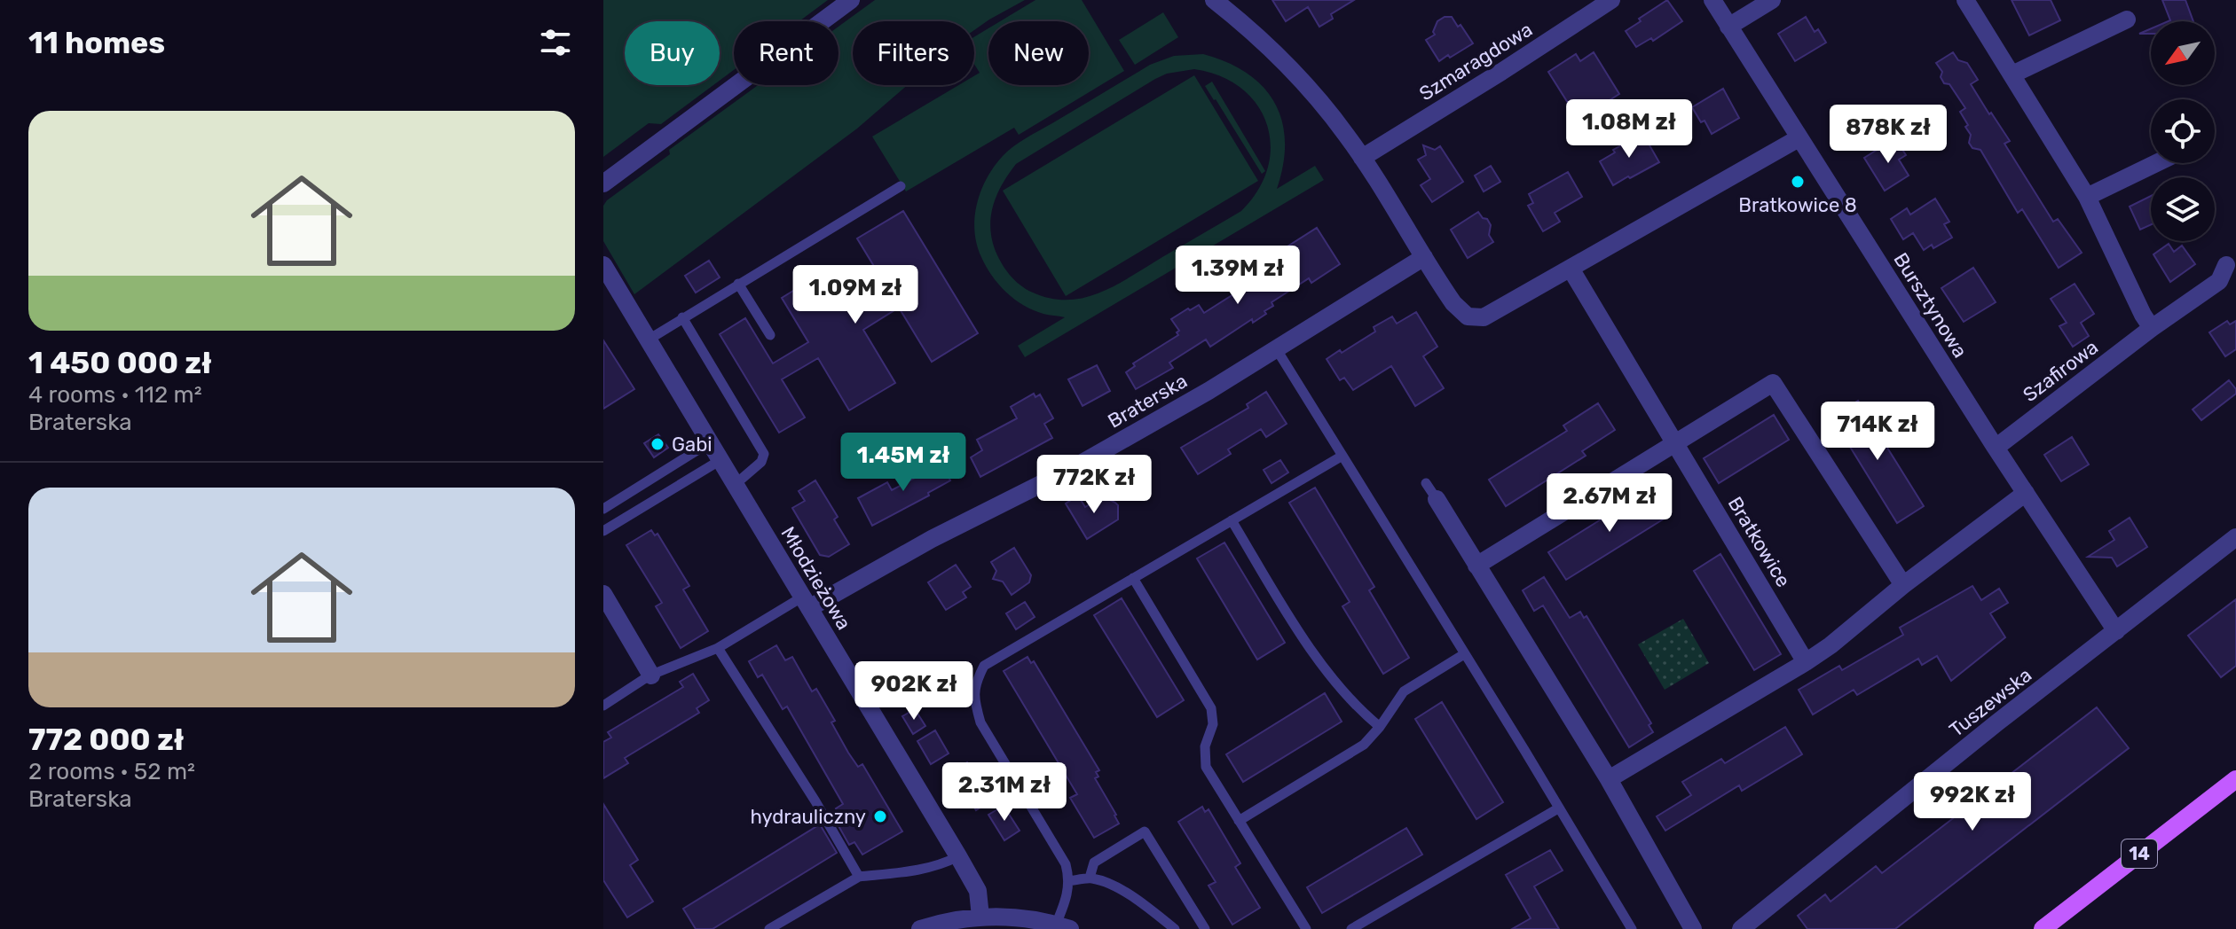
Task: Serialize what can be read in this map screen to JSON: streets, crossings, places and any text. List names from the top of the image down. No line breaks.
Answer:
{"streets":{"main road":["14"],"street":["Szmaragdowa","Bursztynowa","Szafirowa","Braterska","Bratkowice","Młodzieżowa","Tuszewska"]},"crossings":[["Bursztynowa","Szafirowa"],["Bursztynowa","Tuszewska"],["Braterska","Młodzieżowa"]],"places":["Bratkowice 8","Gabi","hydrauliczny"],"north":"bottom left","page":{"heading":"11 homes","chip":["Buy","Rent","Filters","New"],"list":[{"name":"1 450 000 zł","note":"4 rooms · 112 m² · Braterska"},{"name":"772 000 zł","note":"2 rooms · 52 m² · Braterska"}],"price":["1.08M zł","878K zł","1.39M zł","1.09M zł","714K zł","1.45M zł","772K zł","2.67M zł","902K zł","2.31M zł","992K zł"]}}
